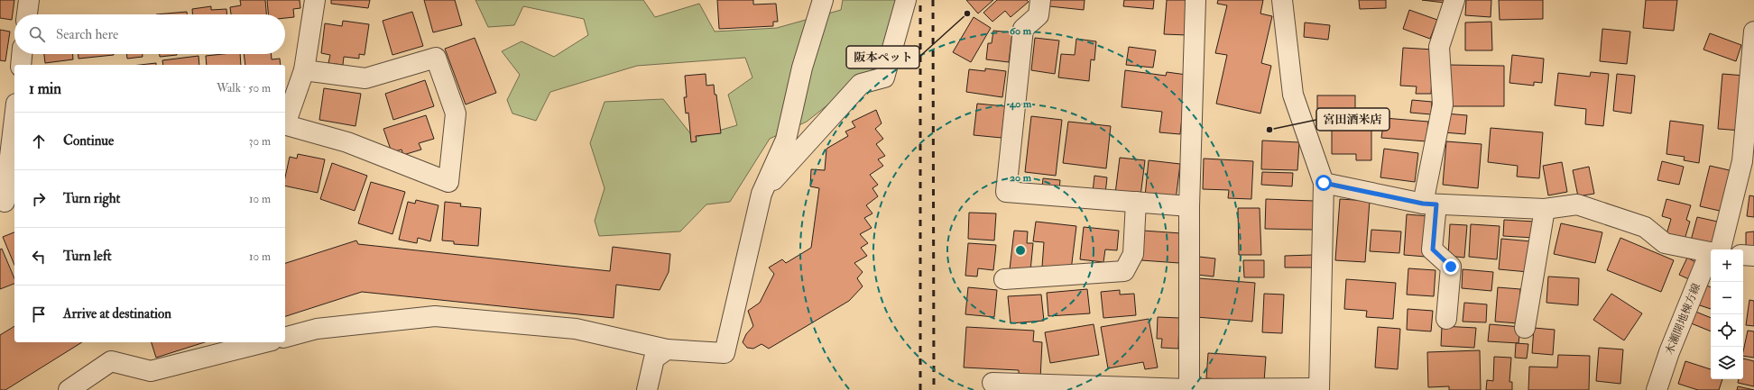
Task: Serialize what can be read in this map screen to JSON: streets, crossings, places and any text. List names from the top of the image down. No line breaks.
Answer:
{"streets":{"street":["木瀬開地棟方線"]},"places":["阪本ペット","宮田酒米店"],"page":{"search":"Search here","heading":["1 min","Walk · 50 m"],"list":[["Continue","30 m"],["Turn right","10 m"],["Turn left","10 m"],"Arrive at destination"],"map_buttons":["+","−"]},"rings":["60 m","40 m","20 m"]}
